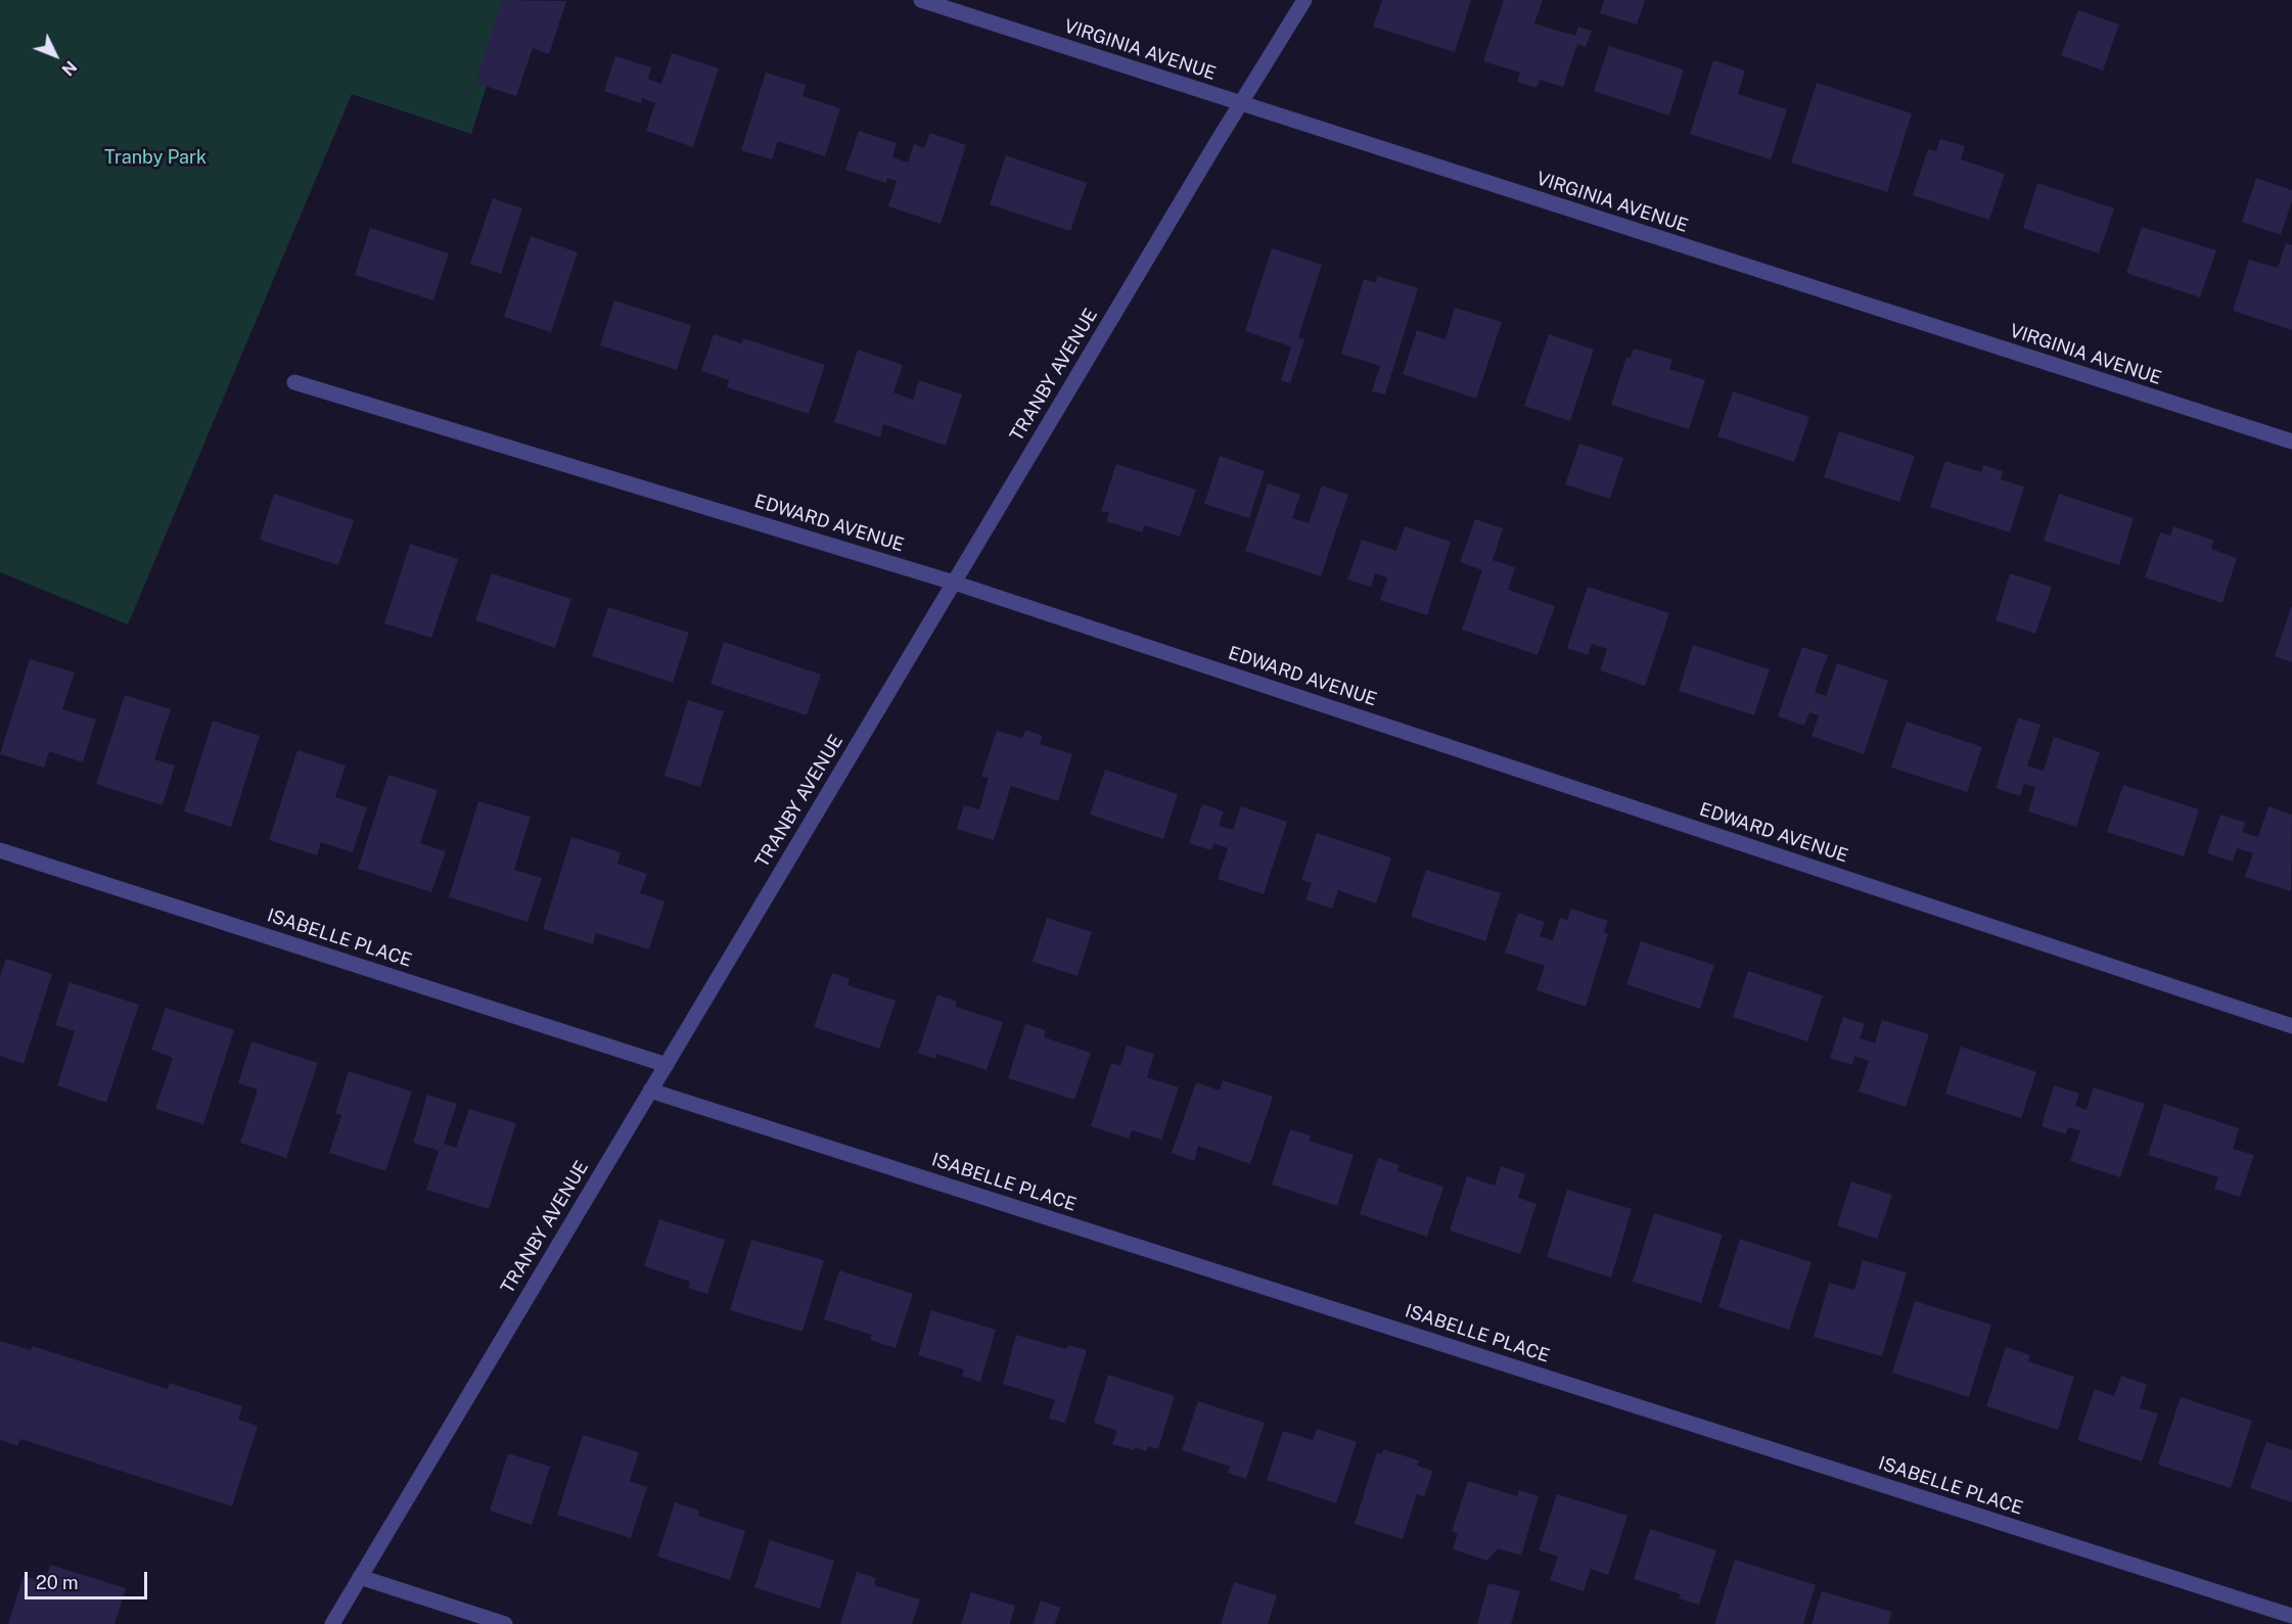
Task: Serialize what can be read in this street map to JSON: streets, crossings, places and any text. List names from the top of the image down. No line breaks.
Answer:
{"streets":{"street":["VIRGINIA AVENUE","TRANBY AVENUE","EDWARD AVENUE","ISABELLE PLACE"]},"crossings":[["VIRGINIA AVENUE","TRANBY AVENUE"],["TRANBY AVENUE","EDWARD AVENUE"],["TRANBY AVENUE","ISABELLE PLACE"]],"parks":["Tranby Park"],"scale_bar":"20 m","north":"bottom right"}
